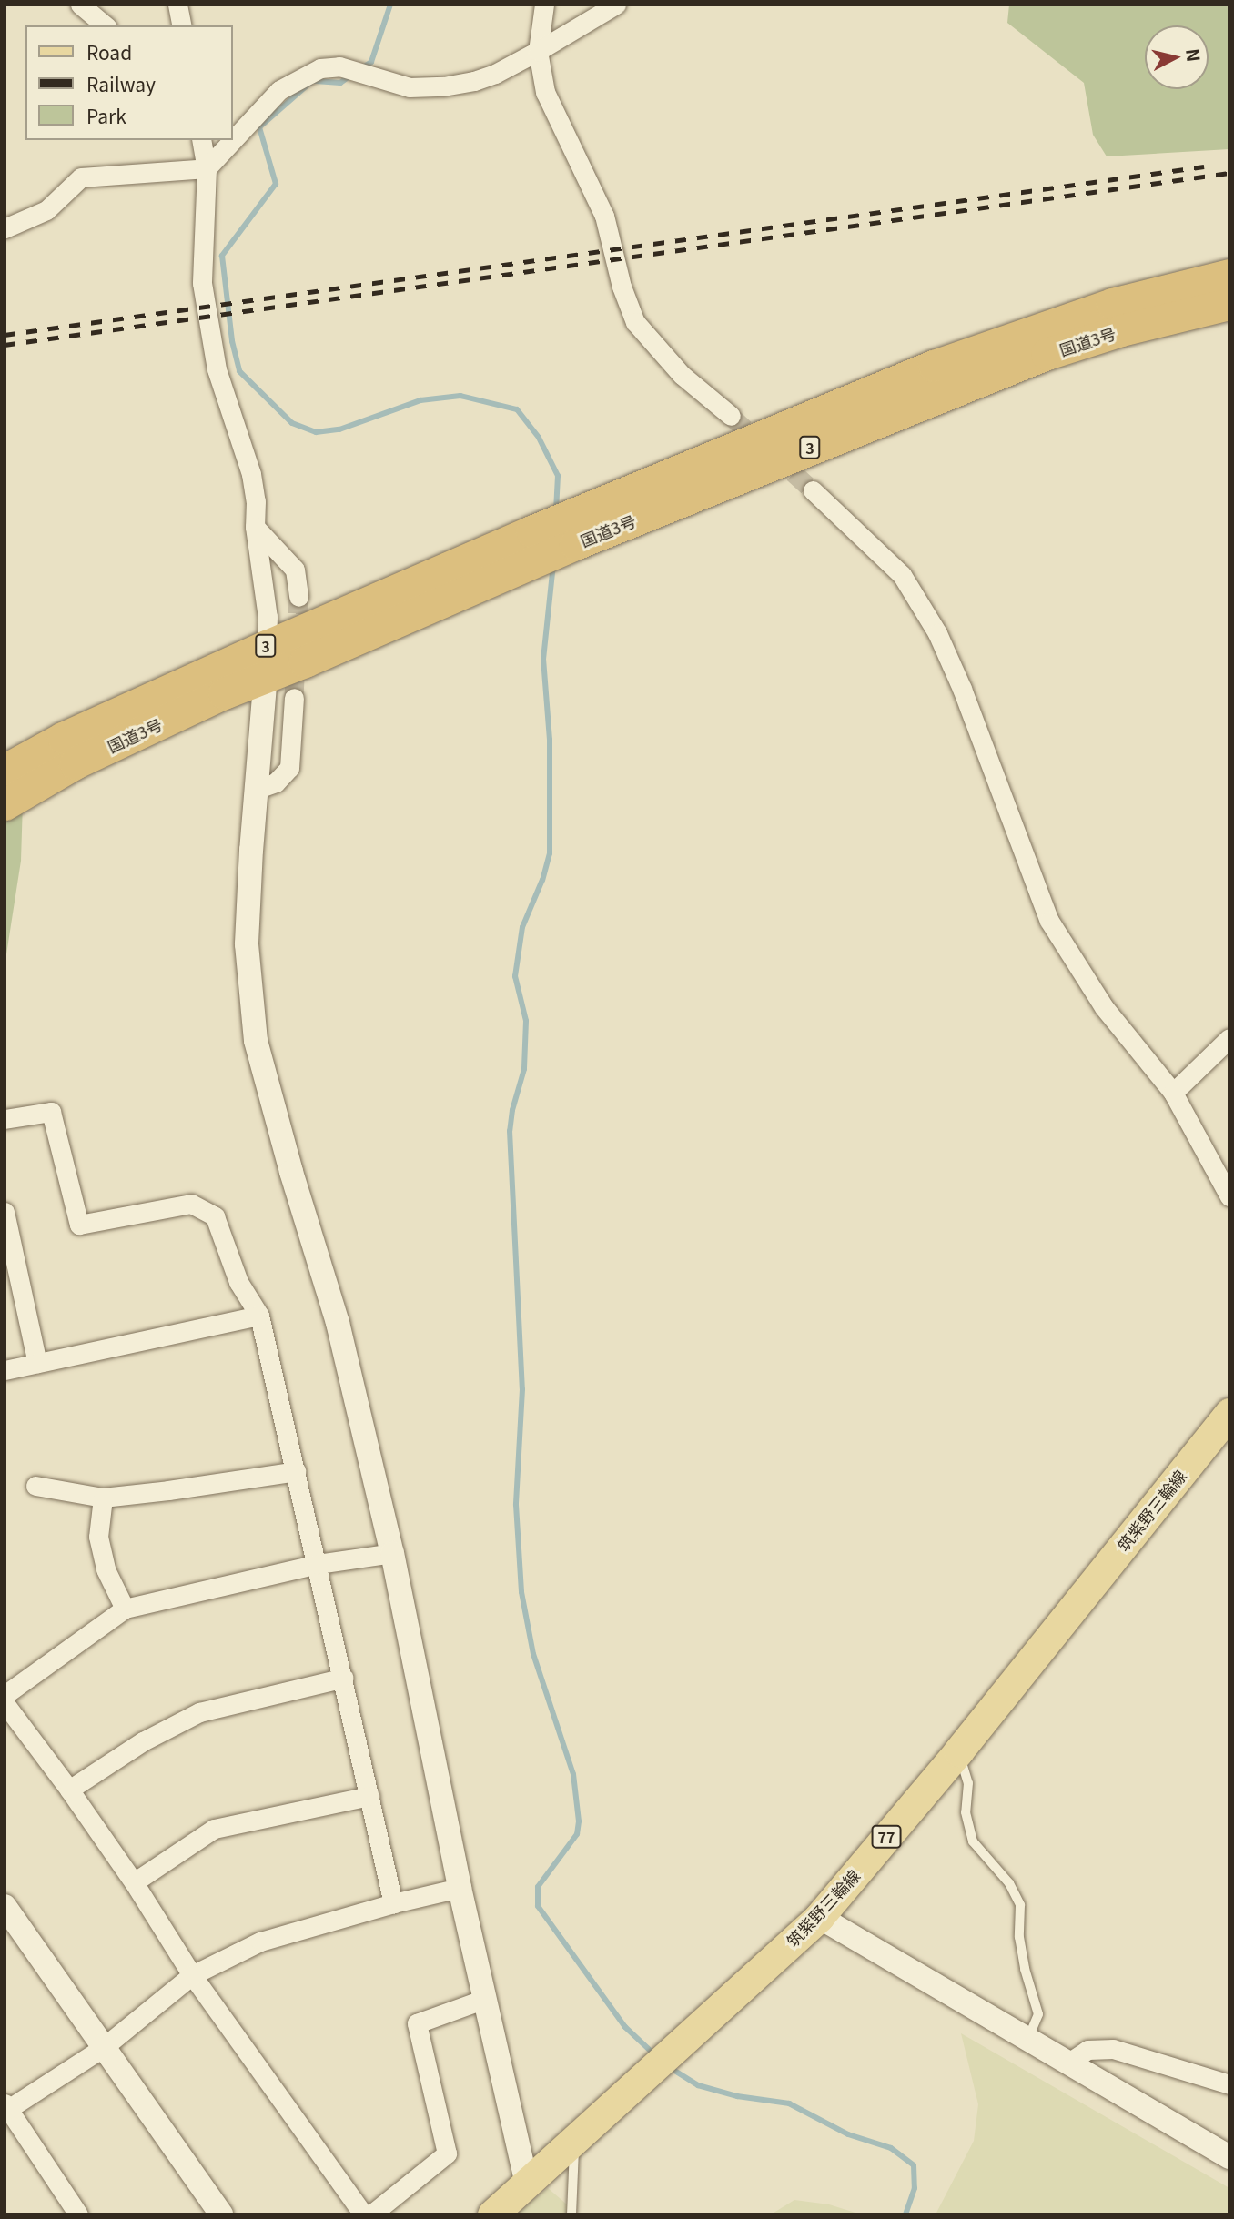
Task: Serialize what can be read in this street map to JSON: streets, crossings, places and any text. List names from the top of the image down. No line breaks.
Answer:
{"streets":{"highway":["国道3号","3"],"main road":["筑紫野三輪線","77"]},"legend":["Road","Railway","Park"],"north":"right"}
